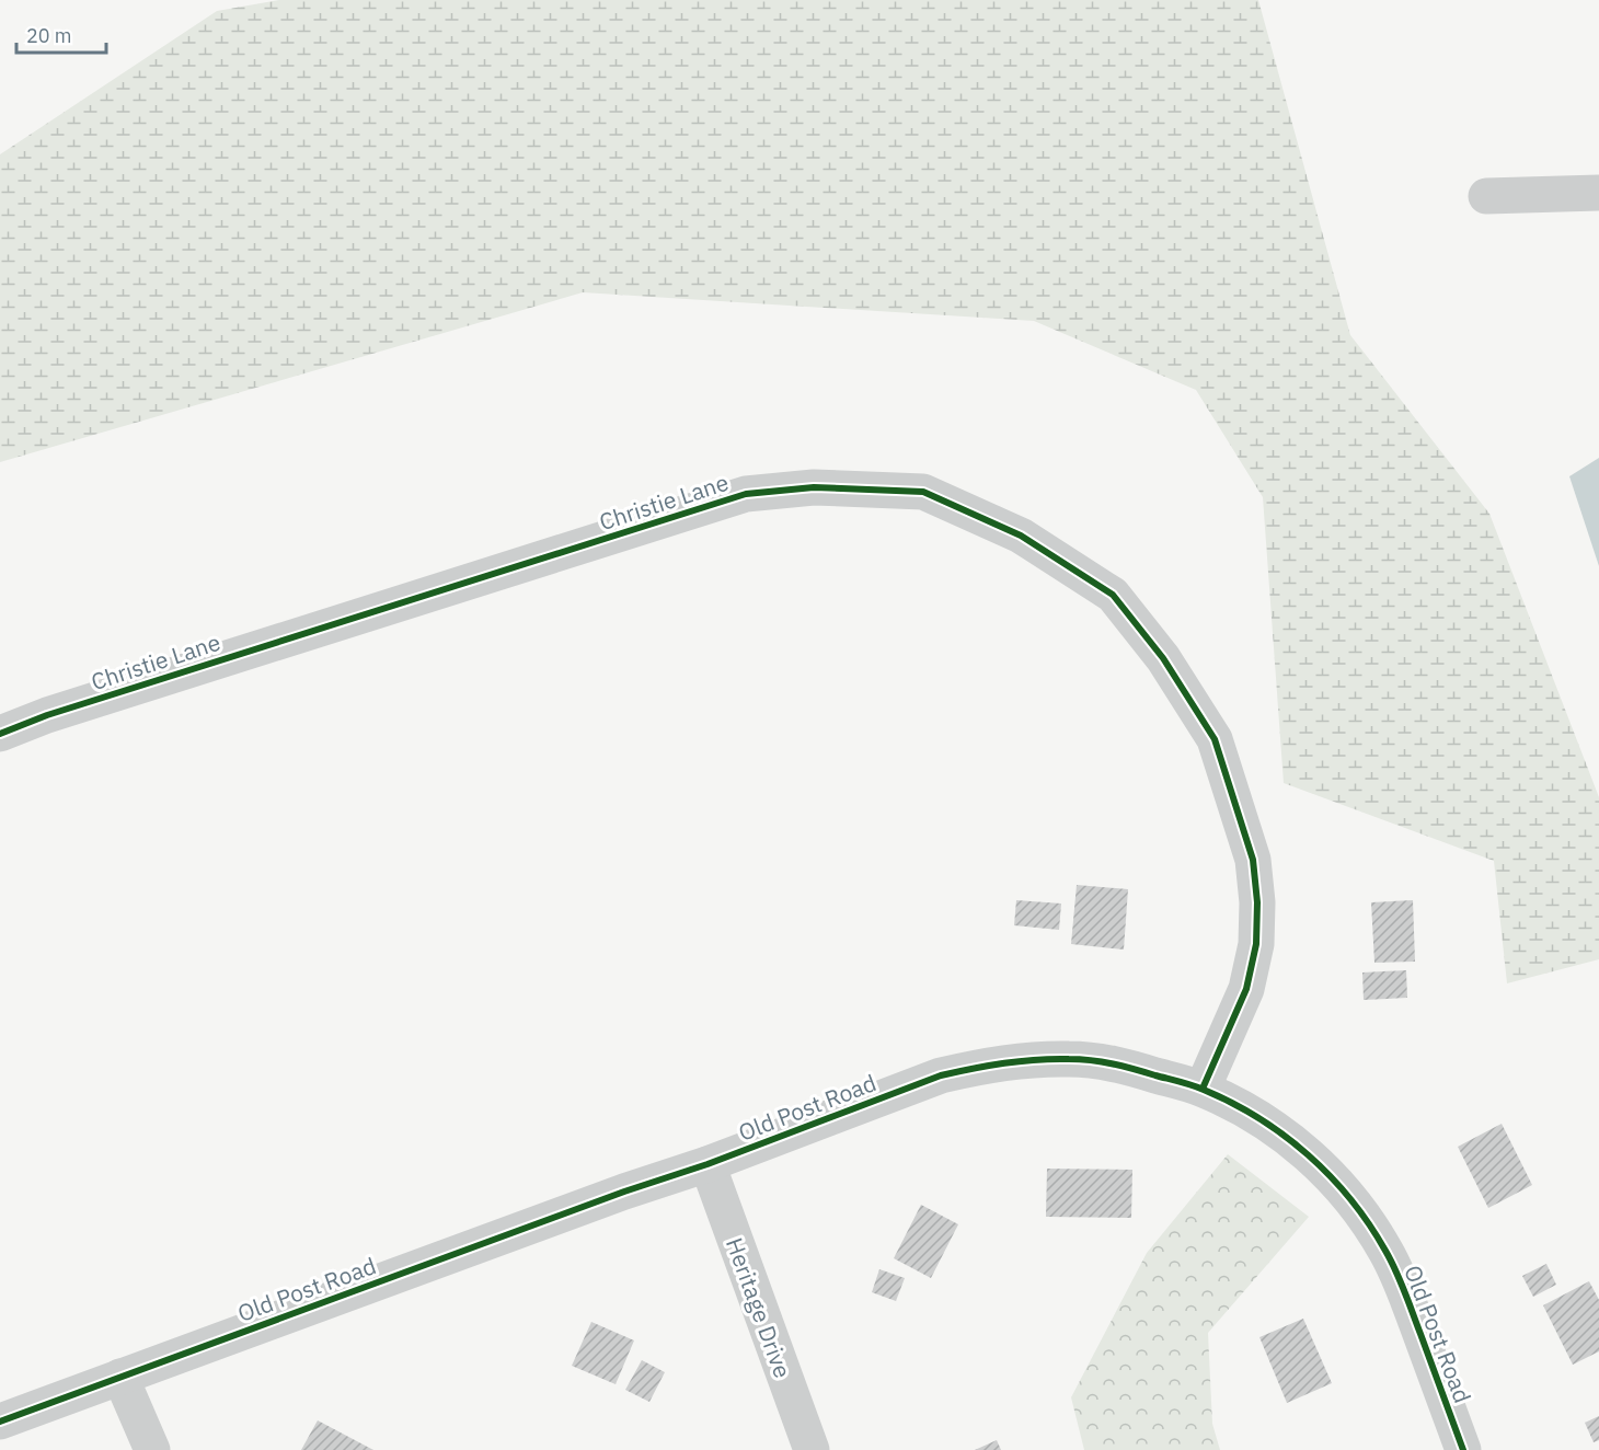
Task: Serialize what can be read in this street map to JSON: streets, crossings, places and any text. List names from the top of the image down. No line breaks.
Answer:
{"streets":{"street":["Christie Lane","Old Post Road","Heritage Drive"]},"crossings":[["Christie Lane","Old Post Road"],["Old Post Road","Heritage Drive"]],"scale_bar":"20 m"}
